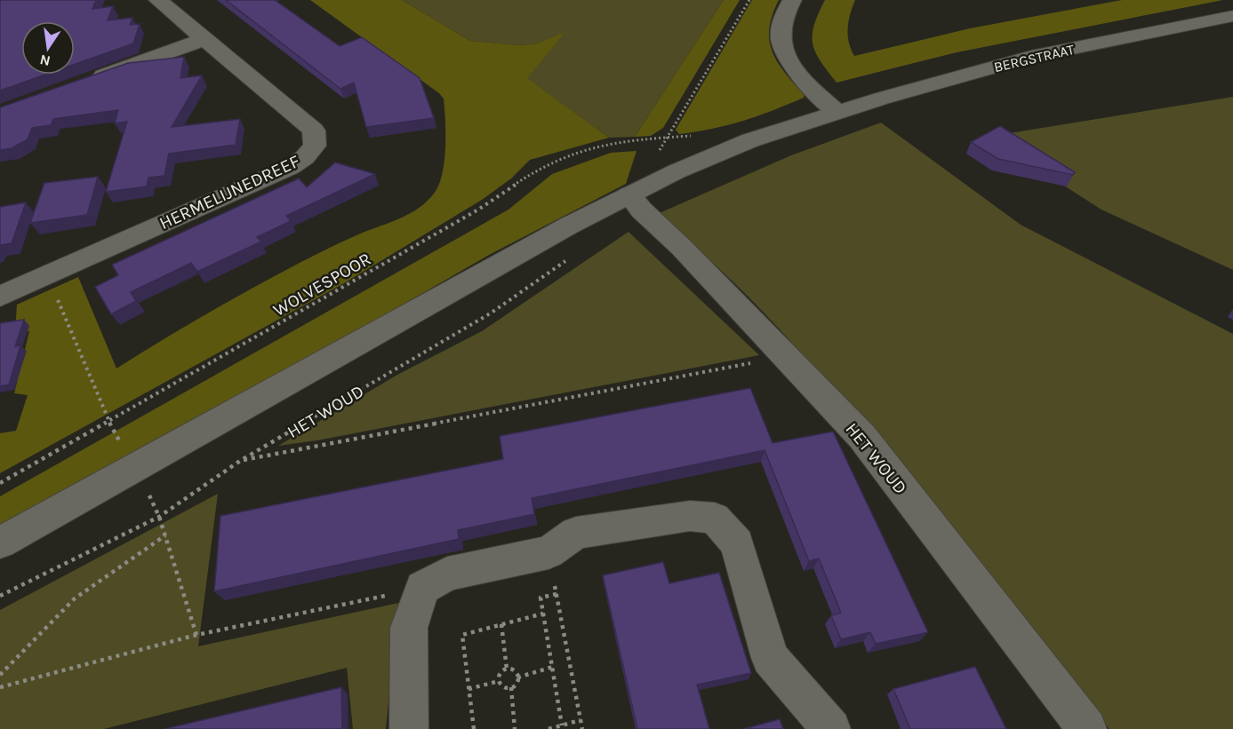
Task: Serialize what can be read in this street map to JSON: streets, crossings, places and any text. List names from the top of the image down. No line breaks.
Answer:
{"streets":{"street":["BERGSTRAAT","HERMELIJNEDREEF","HET WOUD"],"path":["WOLVESPOOR"]},"north":"bottom"}
